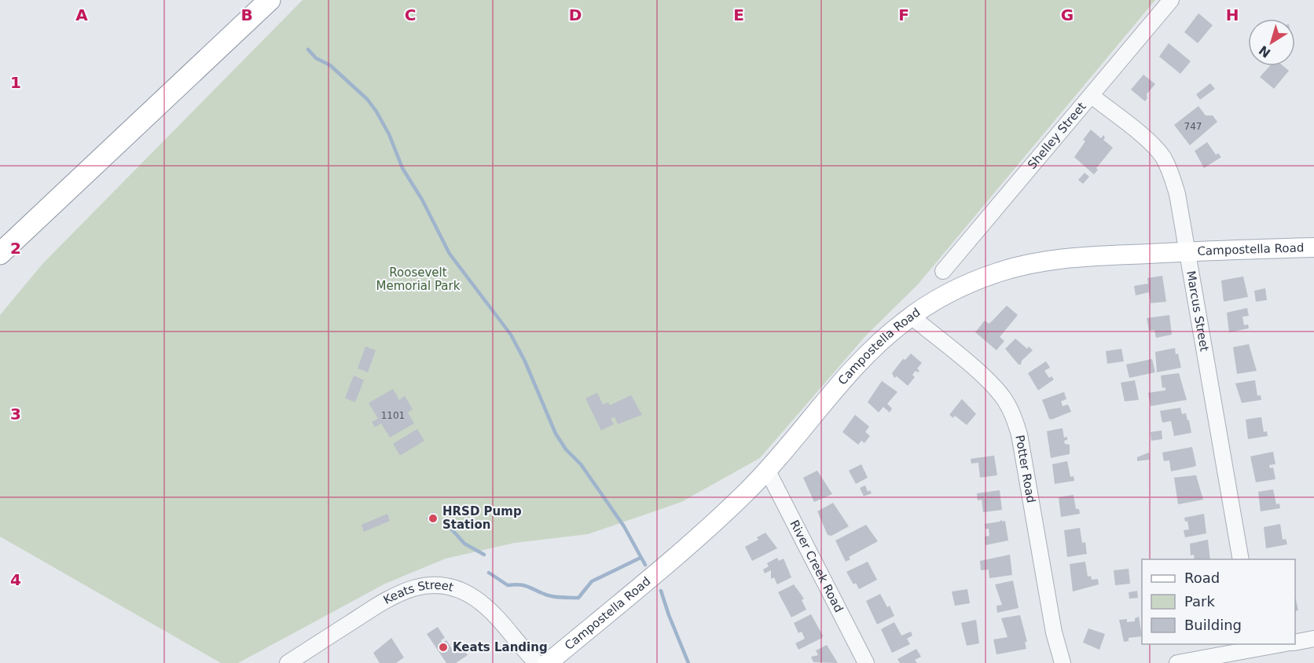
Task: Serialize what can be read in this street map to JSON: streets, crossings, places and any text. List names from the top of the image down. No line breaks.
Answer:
{"streets":{"main road":["Campostella Road"],"street":["Shelley Street","Marcus Street","Potter Road","River Creek Road","Keats Street"]},"crossings":[["Shelley Street","Marcus Street"],["Campostella Road","Marcus Street"],["Campostella Road","Potter Road"],["Campostella Road","River Creek Road"]],"parks":["Roosevelt Memorial Park"],"places":["HRSD Pump Station","Keats Landing"],"house_numbers":["747","1101"],"legend":["Road","Park","Building"],"north":"bottom left","grid":{"columns":["A","B","C","D","E","F","G","H"],"rows":["1","2","3","4"]}}
